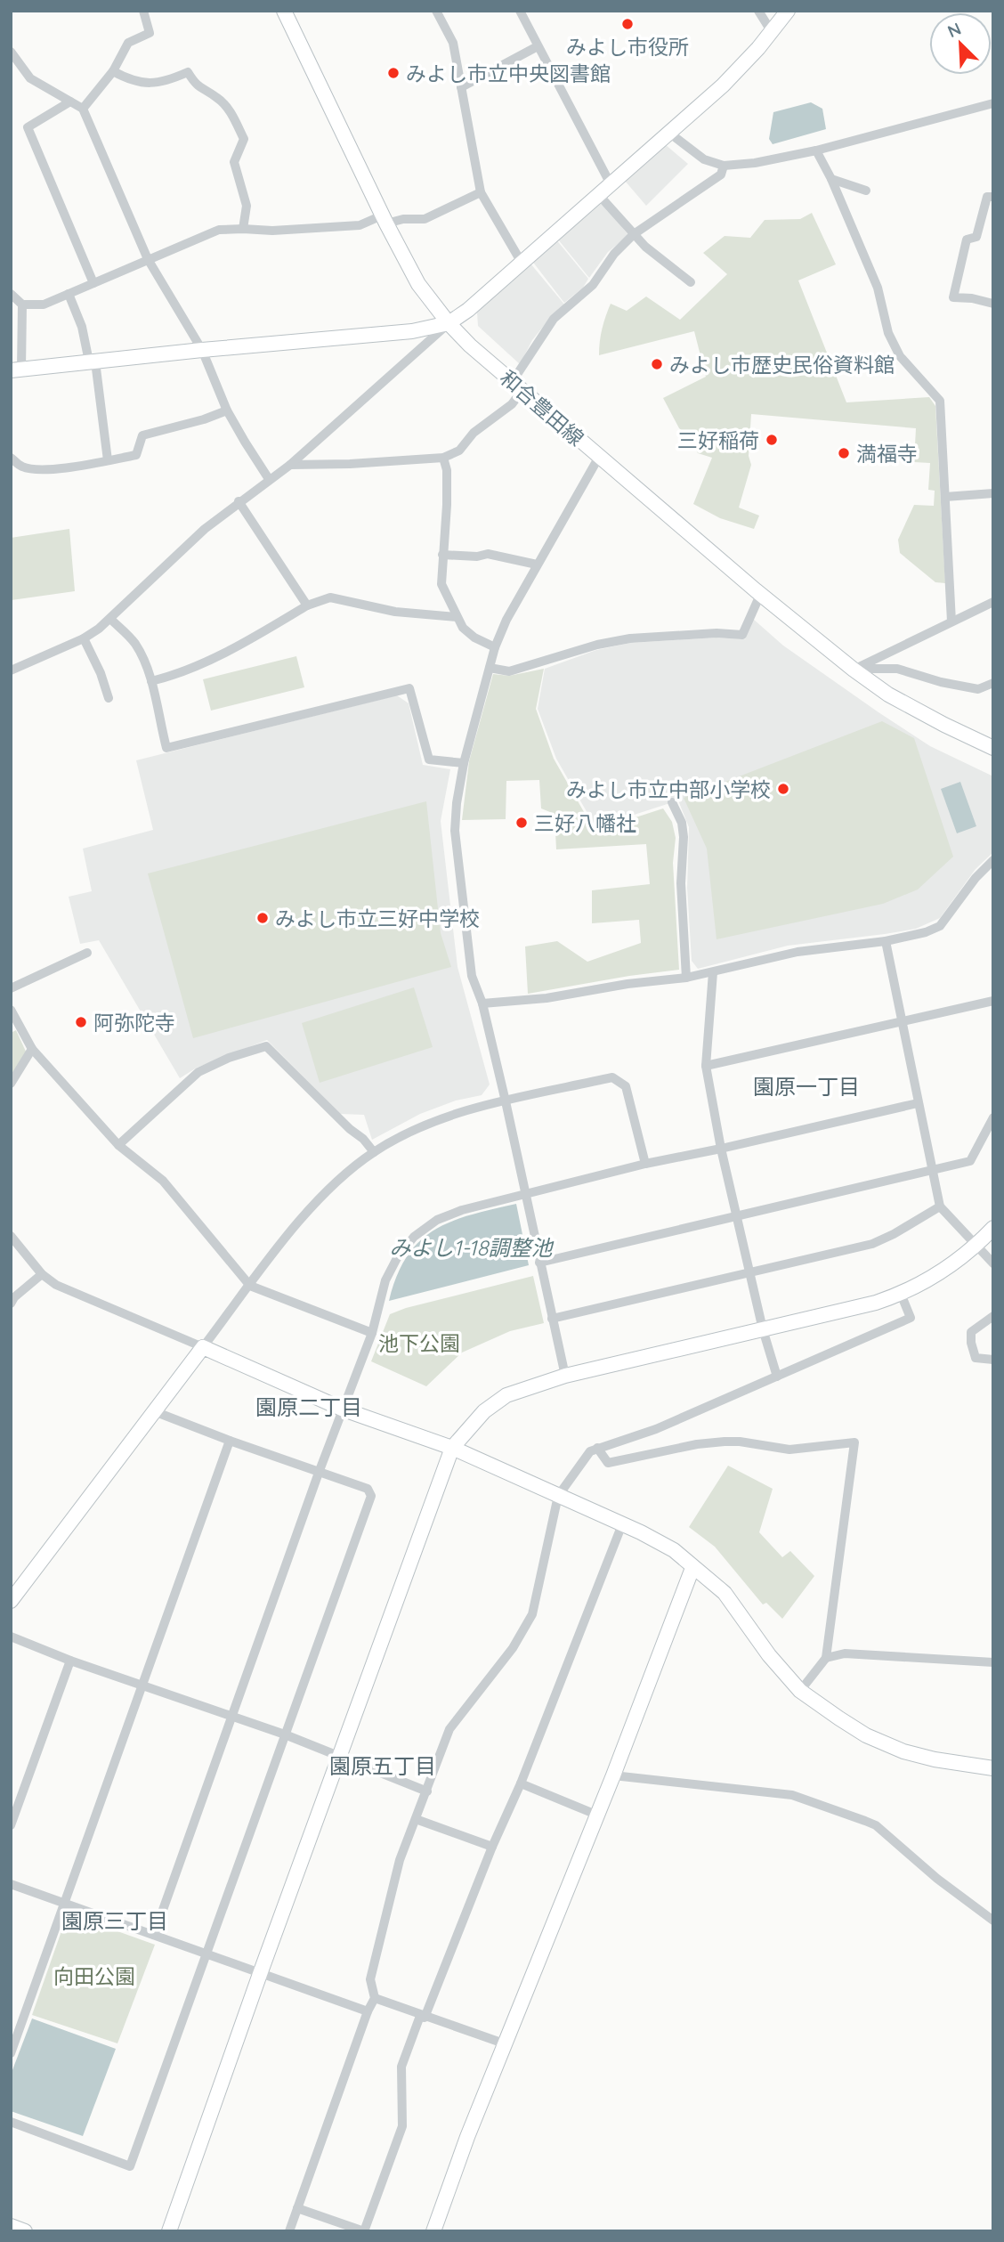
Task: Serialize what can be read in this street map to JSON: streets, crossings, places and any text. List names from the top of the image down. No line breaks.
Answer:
{"streets":{"street":["和合豊田線"]},"districts":["園原一丁目","園原二丁目","園原五丁目","園原三丁目"],"water":["みよし1-18調整池"],"parks":["池下公園","向田公園"],"places":["みよし市役所","みよし市立中央図書館","みよし市歴史民俗資料館","三好稲荷","満福寺","みよし市立中部小学校","三好八幡社","みよし市立三好中学校","阿弥陀寺"],"north":"top left"}
